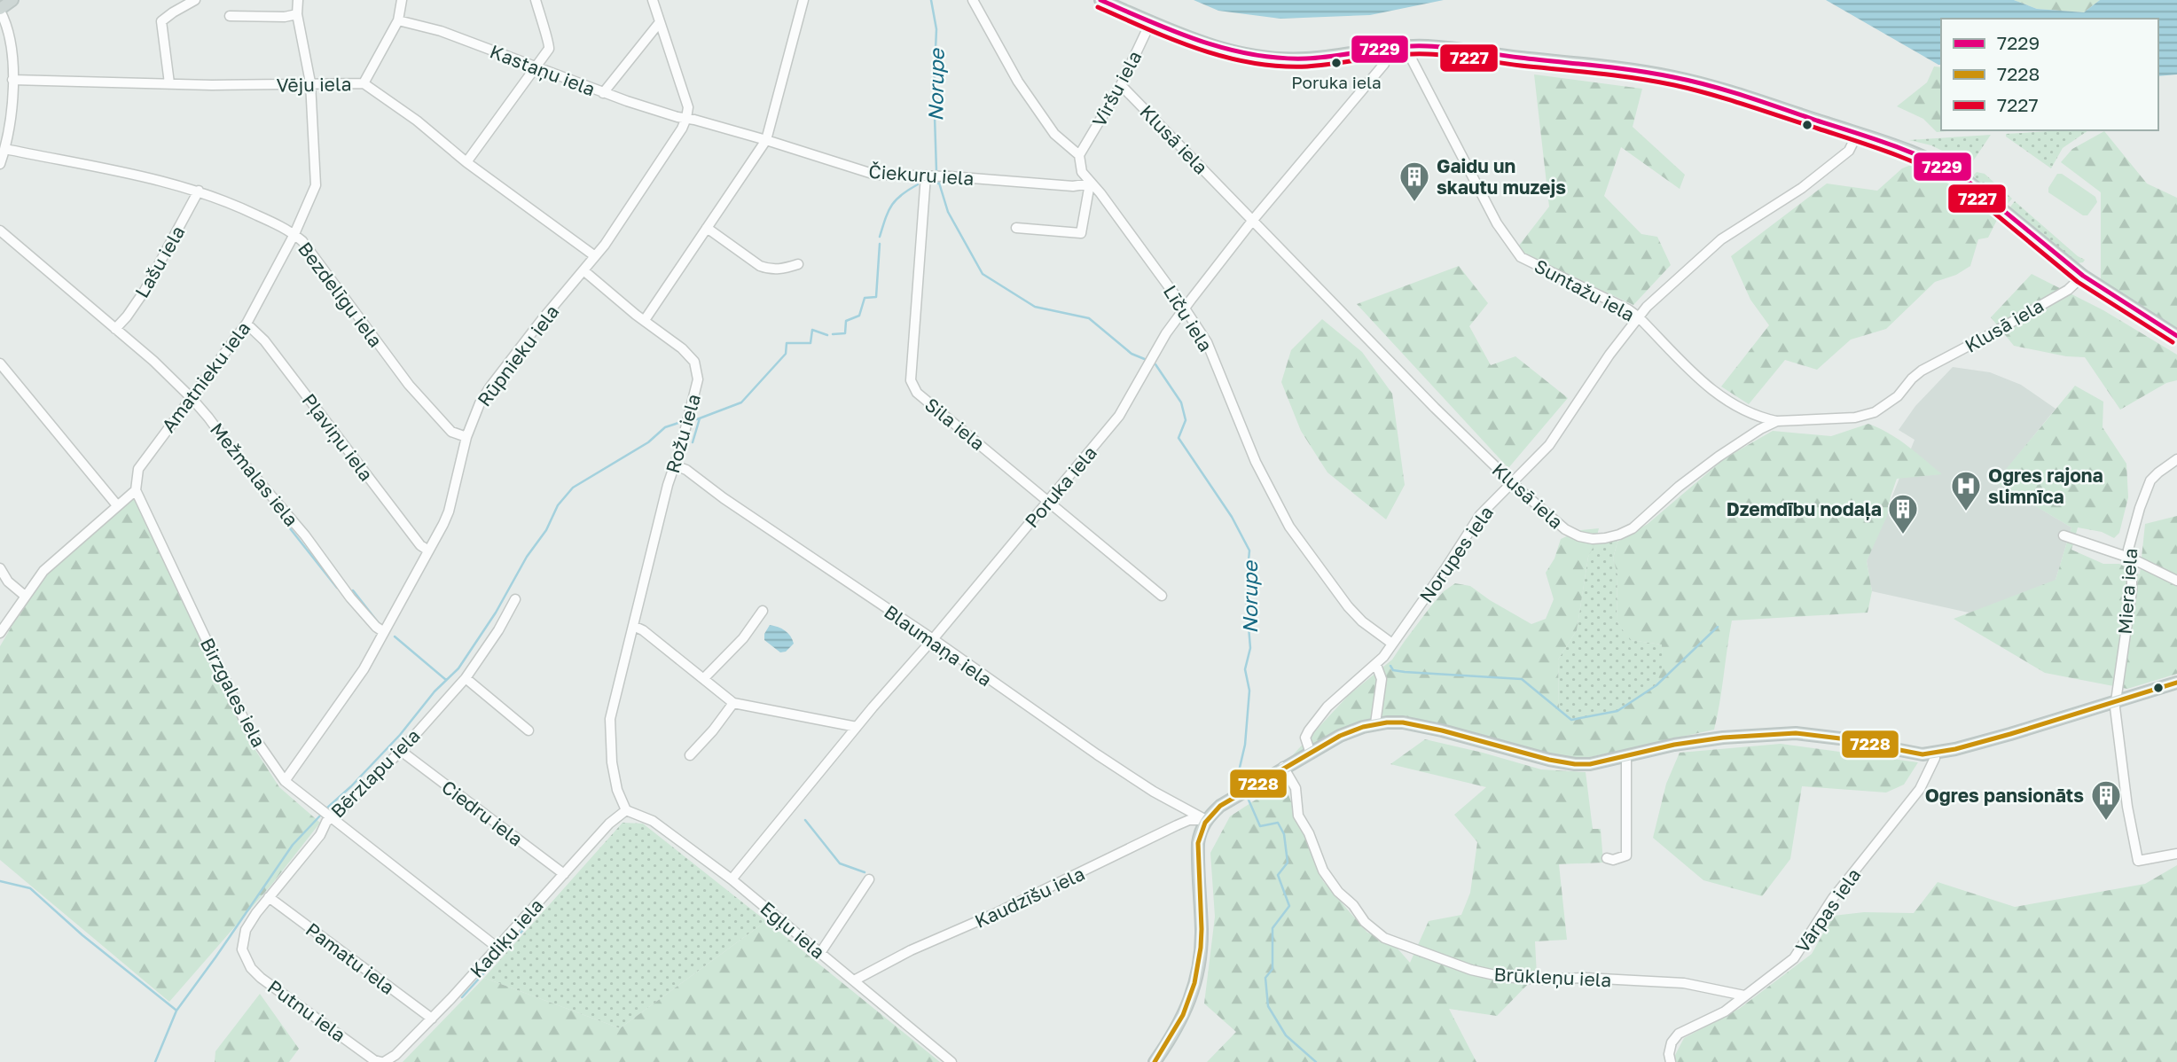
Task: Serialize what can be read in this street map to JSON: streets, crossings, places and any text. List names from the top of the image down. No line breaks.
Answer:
{"streets":{"street":["Kastaņu iela","Vēju iela","Viršu iela","Klusā iela","Čiekuru iela","Lašu iela","Suntažu iela","Bezdelīgu iela","Līču iela","Rūpnieku iela","Amatnieku iela","Sila iela","Rožu iela","Pļaviņu iela","Mežmalas iela","Poruka iela","Norupes iela","Miera iela","Blaumaņa iela","Birzgales iela","Bērzlapu iela","Ciedru iela","Kaudzīšu iela","Vārpas iela","Egļu iela","Kadiķu iela","Pamatu iela","Brūkleņu iela","Putnu iela"]},"crossings":[["Kastaņu iela","Čiekuru iela"],["Kastaņu iela","Rūpnieku iela"],["Vēju iela","Rūpnieku iela"],["Vēju iela","Amatnieku iela"],["Viršu iela","Klusā iela"],["Viršu iela","Līču iela"],["Klusā iela","Suntažu iela"],["Klusā iela","Poruka iela"],["Klusā iela","Norupes iela"],["Čiekuru iela","Līču iela"],["Čiekuru iela","Rūpnieku iela"],["Čiekuru iela","Sila iela"],["Lašu iela","Bezdelīgu iela"],["Lašu iela","Mežmalas iela"],["Suntažu iela","Norupes iela"],["Bezdelīgu iela","Rūpnieku iela"],["Bezdelīgu iela","Amatnieku iela"],["Līču iela","Poruka iela"],["Līču iela","Norupes iela"],["Rūpnieku iela","Rožu iela"],["Rūpnieku iela","Pļaviņu iela"],["Rūpnieku iela","Mežmalas iela"],["Rūpnieku iela","Birzgales iela"],["Amatnieku iela","Pļaviņu iela"],["Amatnieku iela","Mežmalas iela"],["Amatnieku iela","Birzgales iela"],["Sila iela","Poruka iela"],["Rožu iela","Blaumaņa iela"],["Rožu iela","Egļu iela"],["Rožu iela","Kadiķu iela"],["Poruka iela","Blaumaņa iela"],["Poruka iela","Egļu iela"],["Blaumaņa iela","Kaudzīšu iela"],["Birzgales iela","Bērzlapu iela"],["Birzgales iela","Kadiķu iela"],["Bērzlapu iela","Ciedru iela"],["Bērzlapu iela","Pamatu iela"],["Bērzlapu iela","Putnu iela"],["Ciedru iela","Kadiķu iela"],["Kaudzīšu iela","Egļu iela"],["Vārpas iela","Brūkleņu iela"],["Egļu iela","Kadiķu iela"],["Kadiķu iela","Pamatu iela"],["Kadiķu iela","Putnu iela"]],"water":["Norupe"],"places":{"other":["Poruka iela"],"building":["Gaidu un skautu muzejs","Dzemdību nodaļa","Ogres pansionāts"],"hospital":["Ogres rajona slimnīca"]},"lines":["transit line 7229","transit line 7227","transit line 7228"],"legend":["7229","7228","7227"]}
